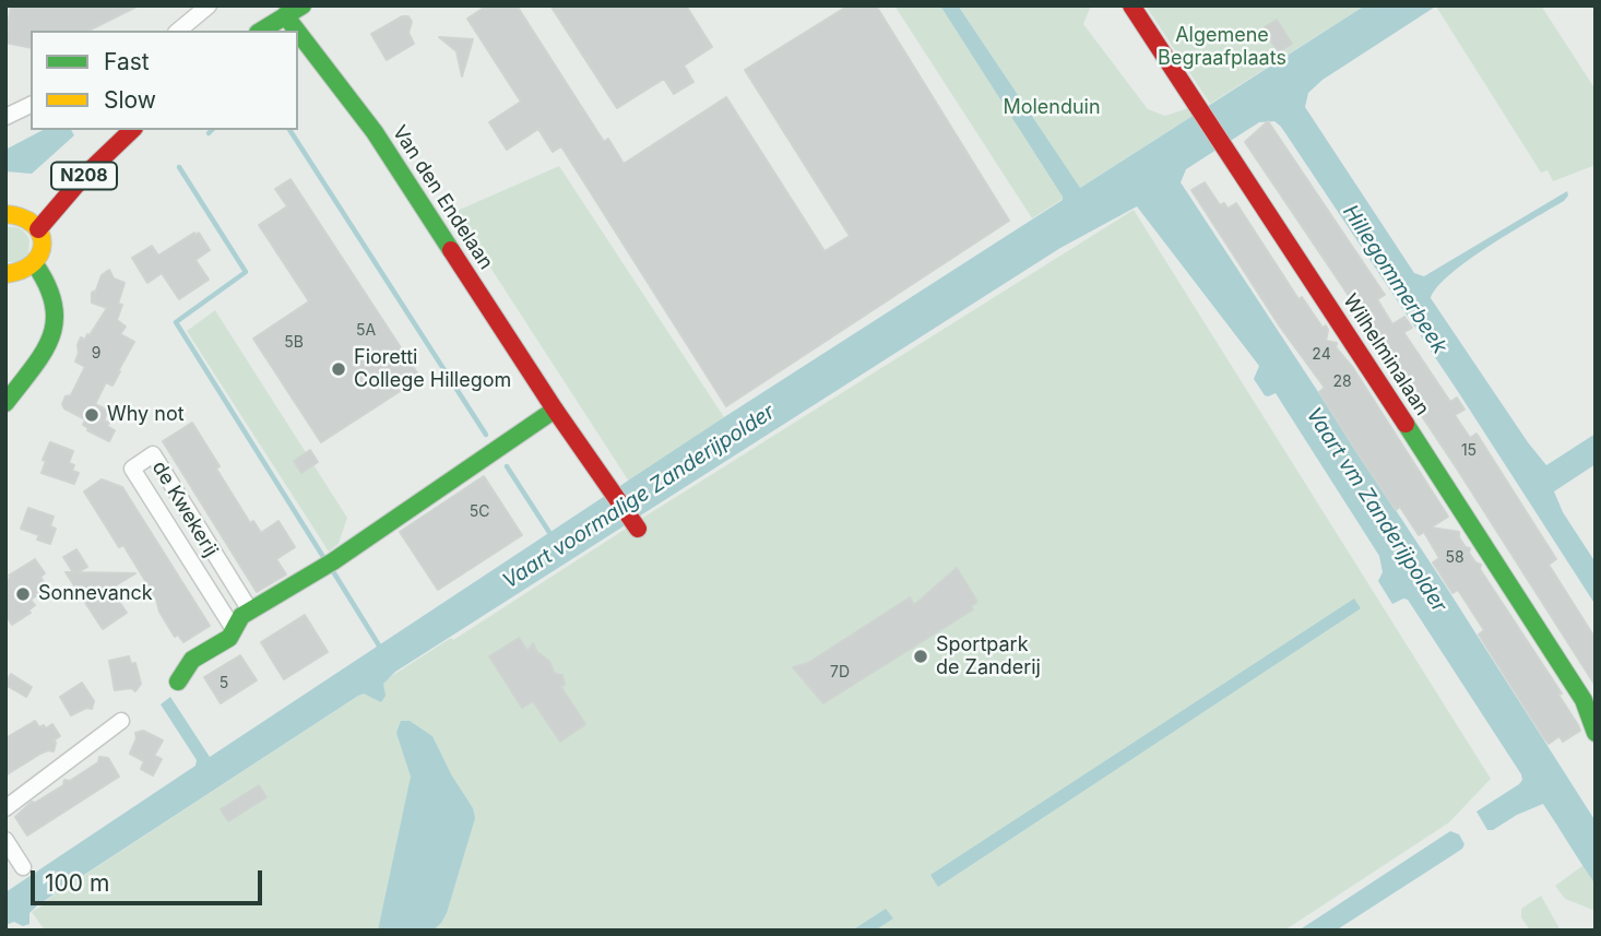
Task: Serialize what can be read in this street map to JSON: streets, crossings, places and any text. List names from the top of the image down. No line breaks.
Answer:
{"streets":{"main road":["N208","Van den Endelaan","Wilhelminalaan"],"street":["de Kwekerij"]},"water":["Hillegommerbeek","Vaart voormalige Zanderijpolder","Vaart vm Zanderijpolder"],"parks":["Algemene Begraafplaats","Molenduin"],"places":["Fioretti College Hillegom","Why not","Sonnevanck","Sportpark de Zanderij"],"house_numbers":["5A","5B","9","24","28","15","5C","58","7D","5"],"legend":["Fast","Slow"],"scale_bar":"100 m"}
